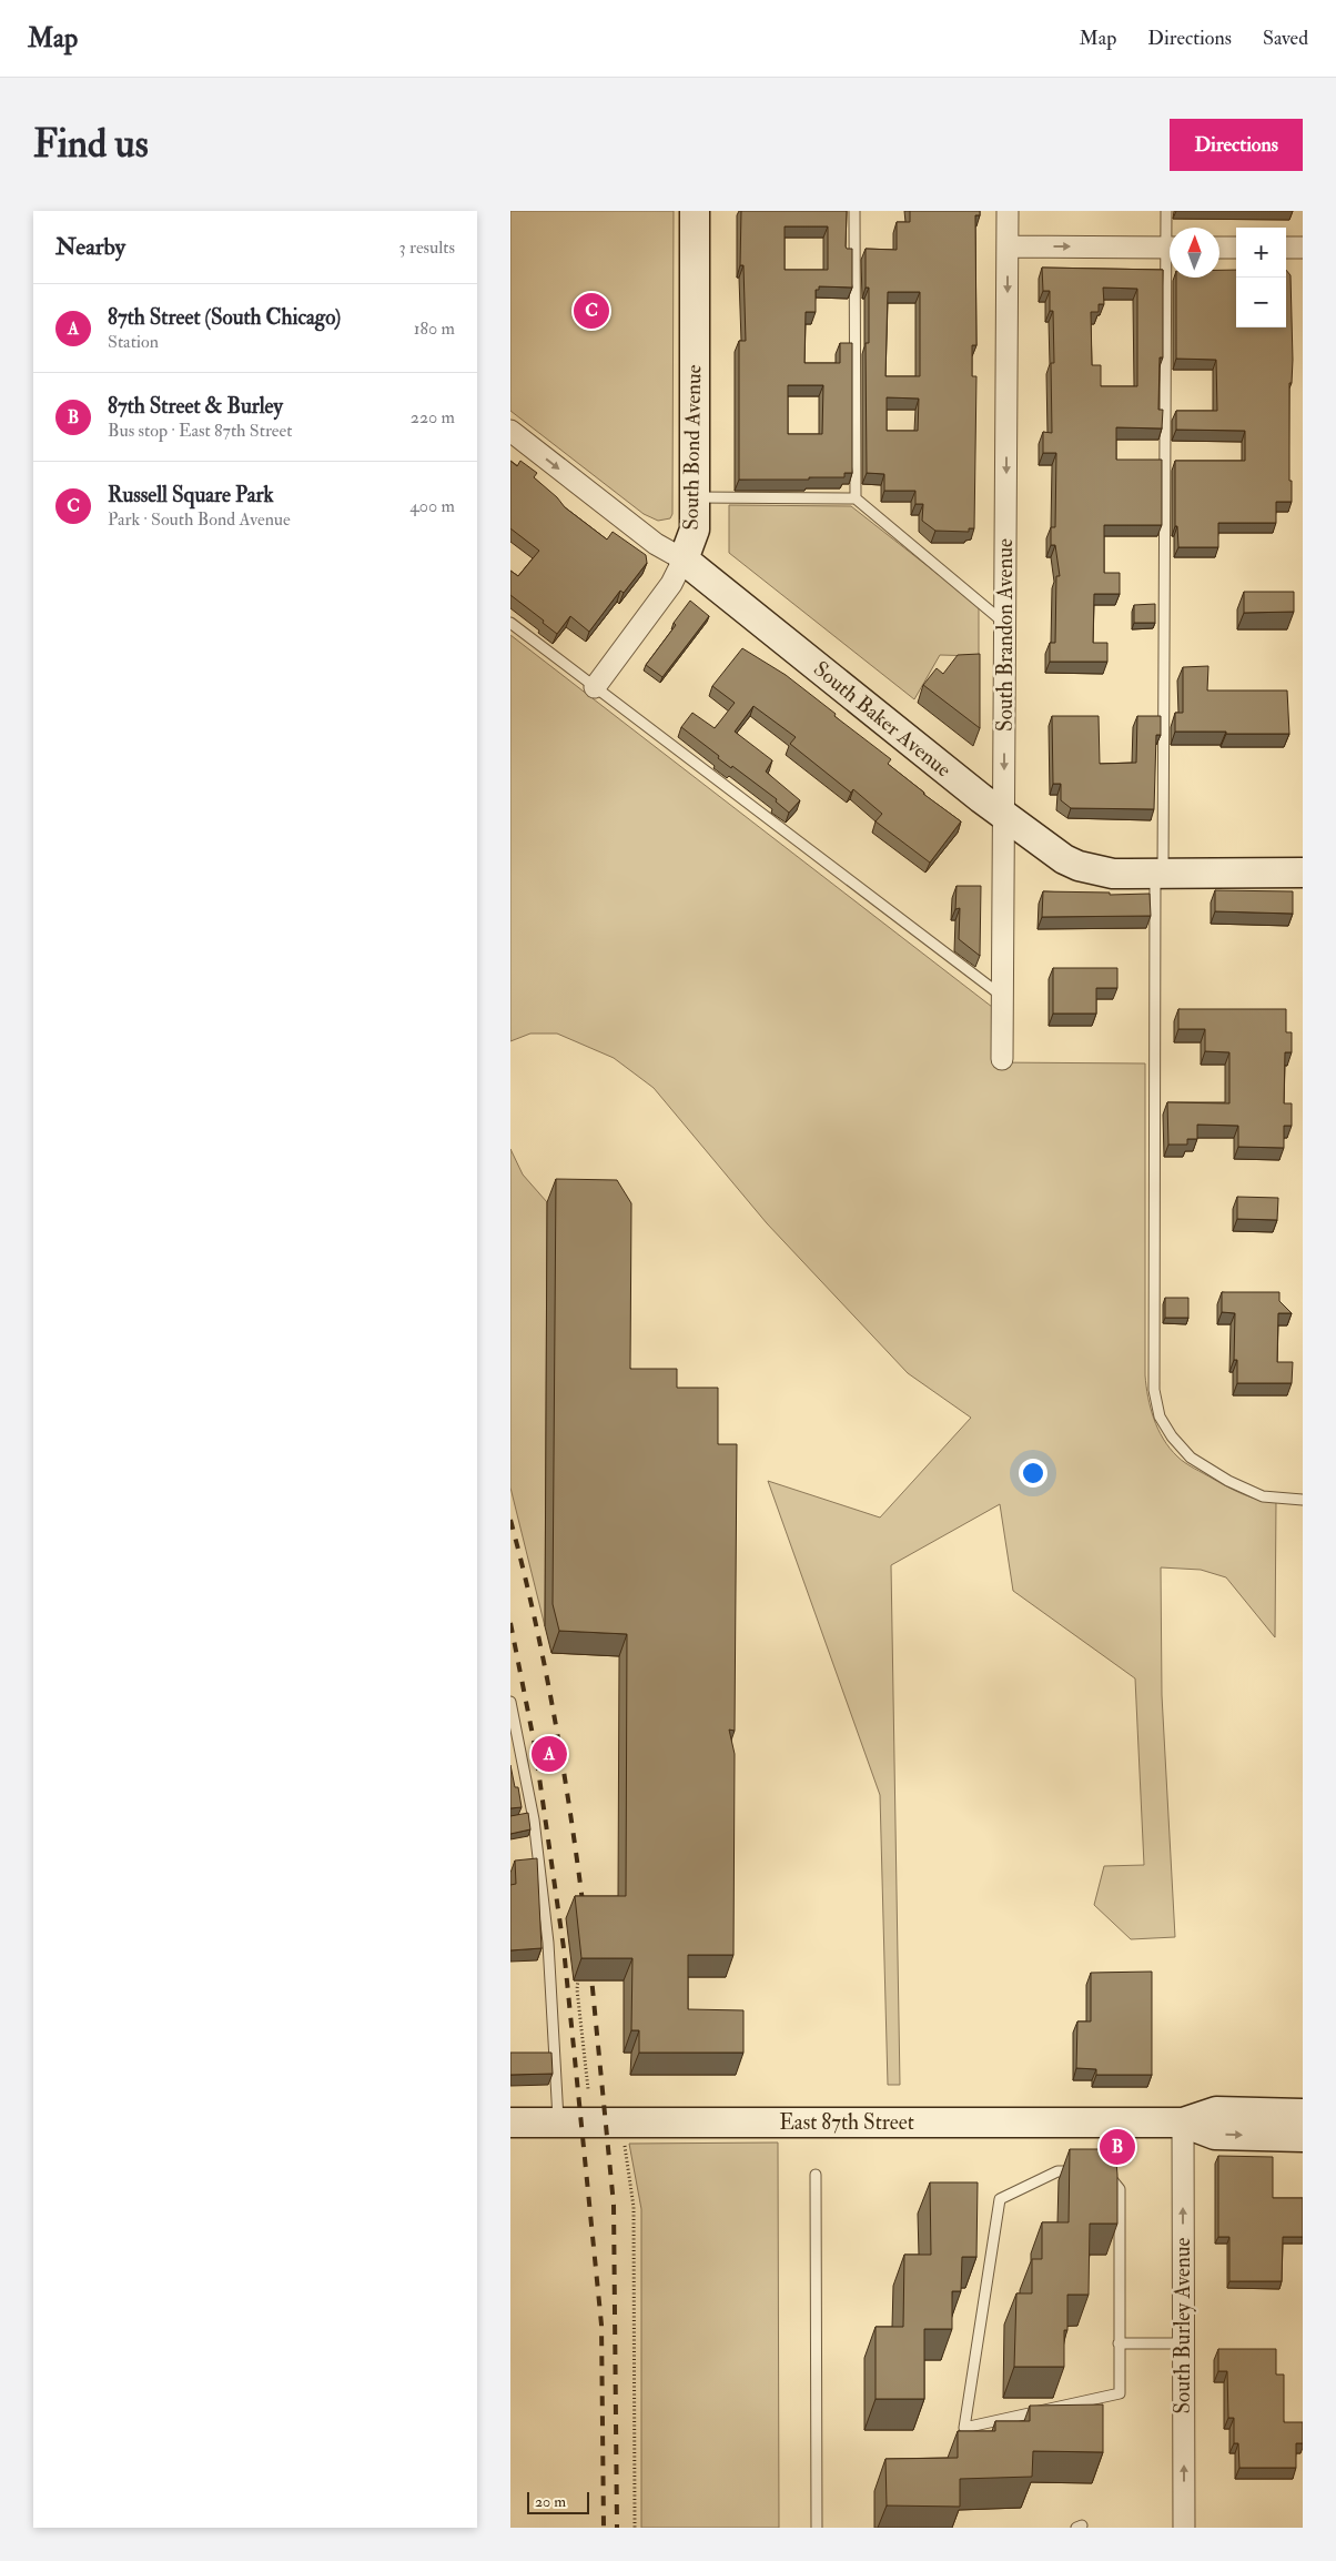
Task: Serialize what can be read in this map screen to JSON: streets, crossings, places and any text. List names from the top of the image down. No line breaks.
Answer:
{"streets":{"street":["South Bond Avenue","South Brandon Avenue","South Baker Avenue","East 87th Street","South Burley Avenue"]},"crossings":[["South Bond Avenue","South Baker Avenue"],["South Brandon Avenue","South Baker Avenue"],["East 87th Street","South Burley Avenue"]],"one_way":["South Brandon Avenue","South Burley Avenue"],"scale_bar":"20 m","north":"top","page":{"header":"Map","nav":["Map","Directions","Saved"],"buttons":"Directions","title":"Find us","heading":["Nearby","3 results"],"map_buttons":["+","−"],"list":[{"mark":"A","name":"87th Street (South Chicago)","note":"Station","value":"180 m"},{"mark":"B","name":"87th Street & Burley","note":"Bus stop · East 87th Street","value":"220 m"},{"mark":"C","name":"Russell Square Park","note":"Park · South Bond Avenue","value":"400 m"}],"pins":["C","A","B"],"scale":"20 m"}}
